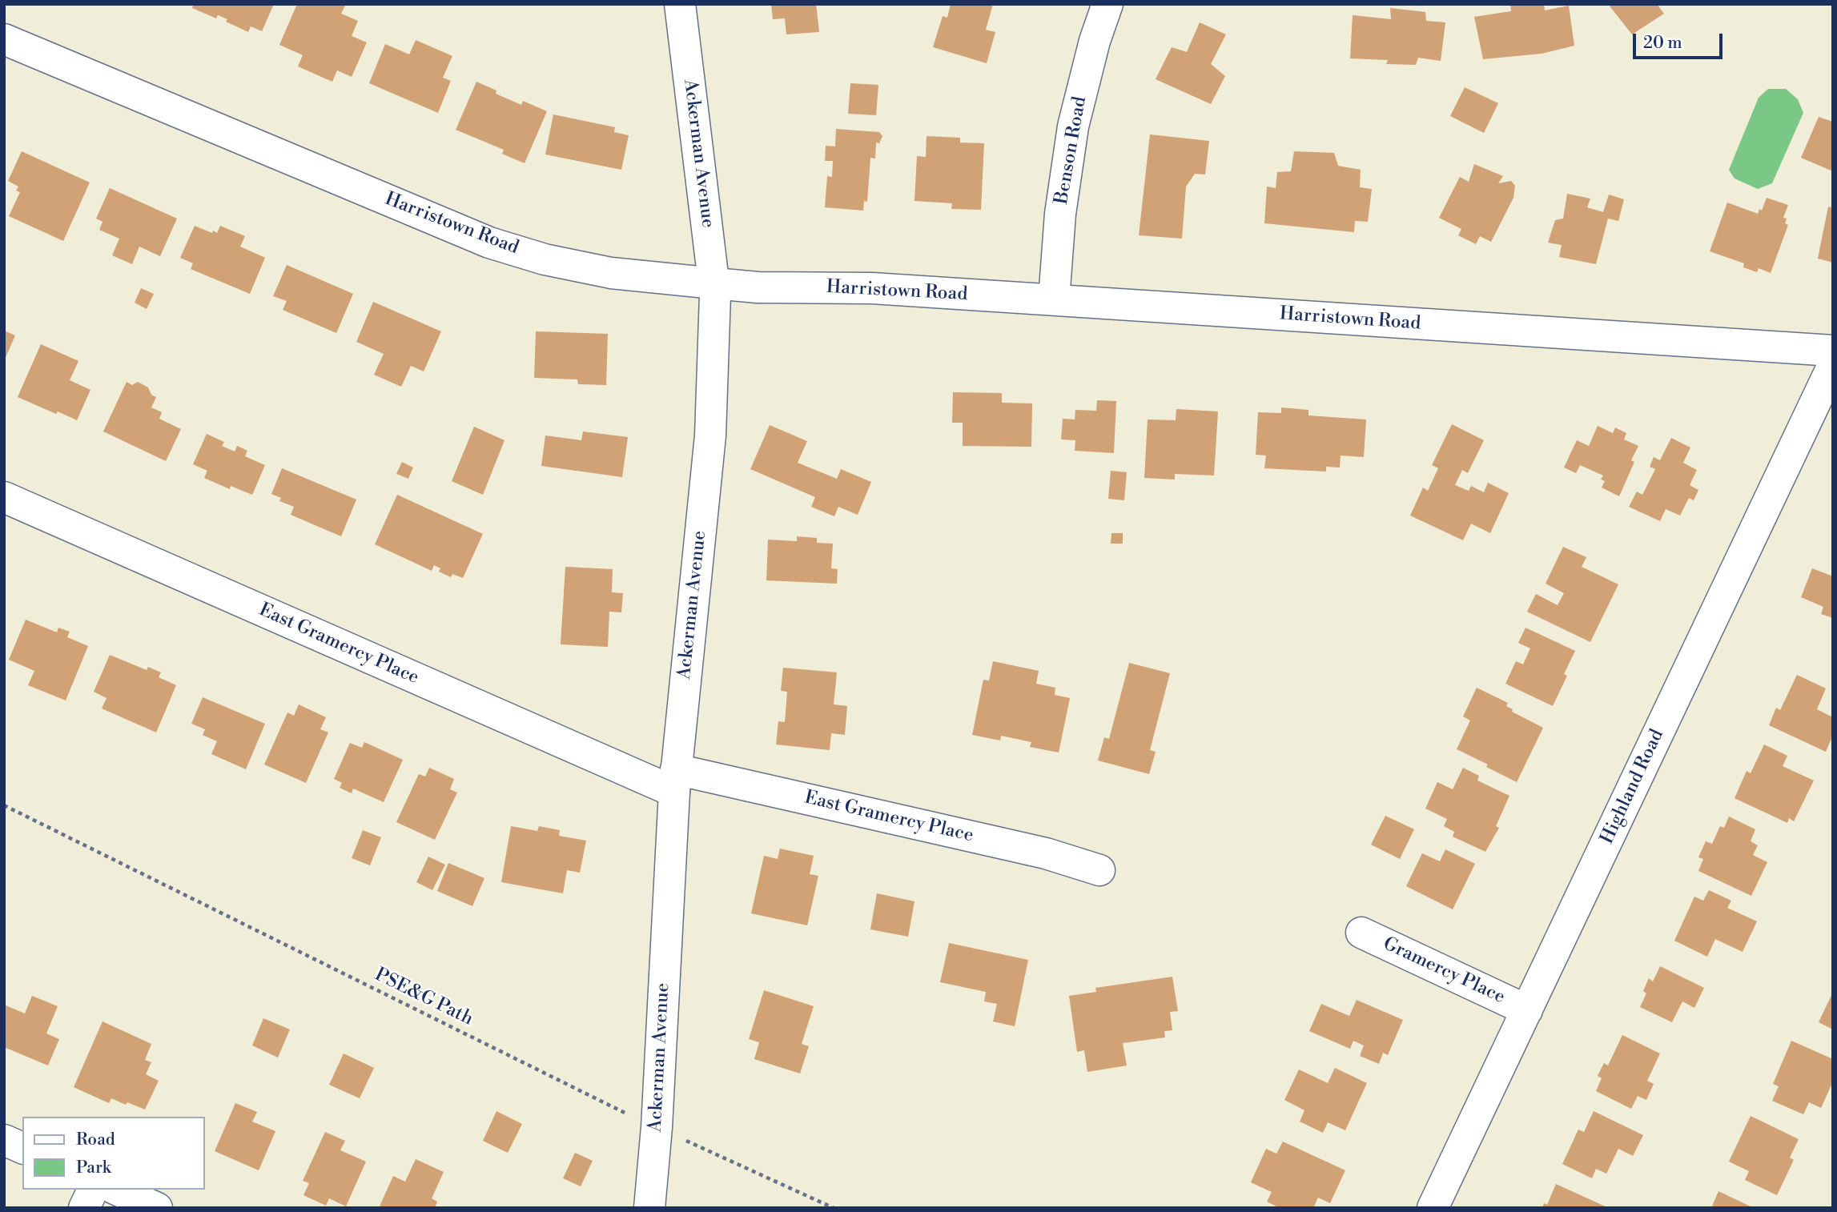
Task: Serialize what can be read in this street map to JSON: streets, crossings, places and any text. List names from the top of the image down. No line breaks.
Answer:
{"streets":{"street":["Benson Road","Ackerman Avenue","Harristown Road","East Gramercy Place","Highland Road","Gramercy Place"],"path":["PSE&G Path"]},"crossings":[["Benson Road","Harristown Road"],["Ackerman Avenue","Harristown Road"],["Ackerman Avenue","East Gramercy Place"],["Ackerman Avenue","PSE&G Path"],["Highland Road","Gramercy Place"]],"legend":["Road","Park"],"scale_bar":"20 m"}
